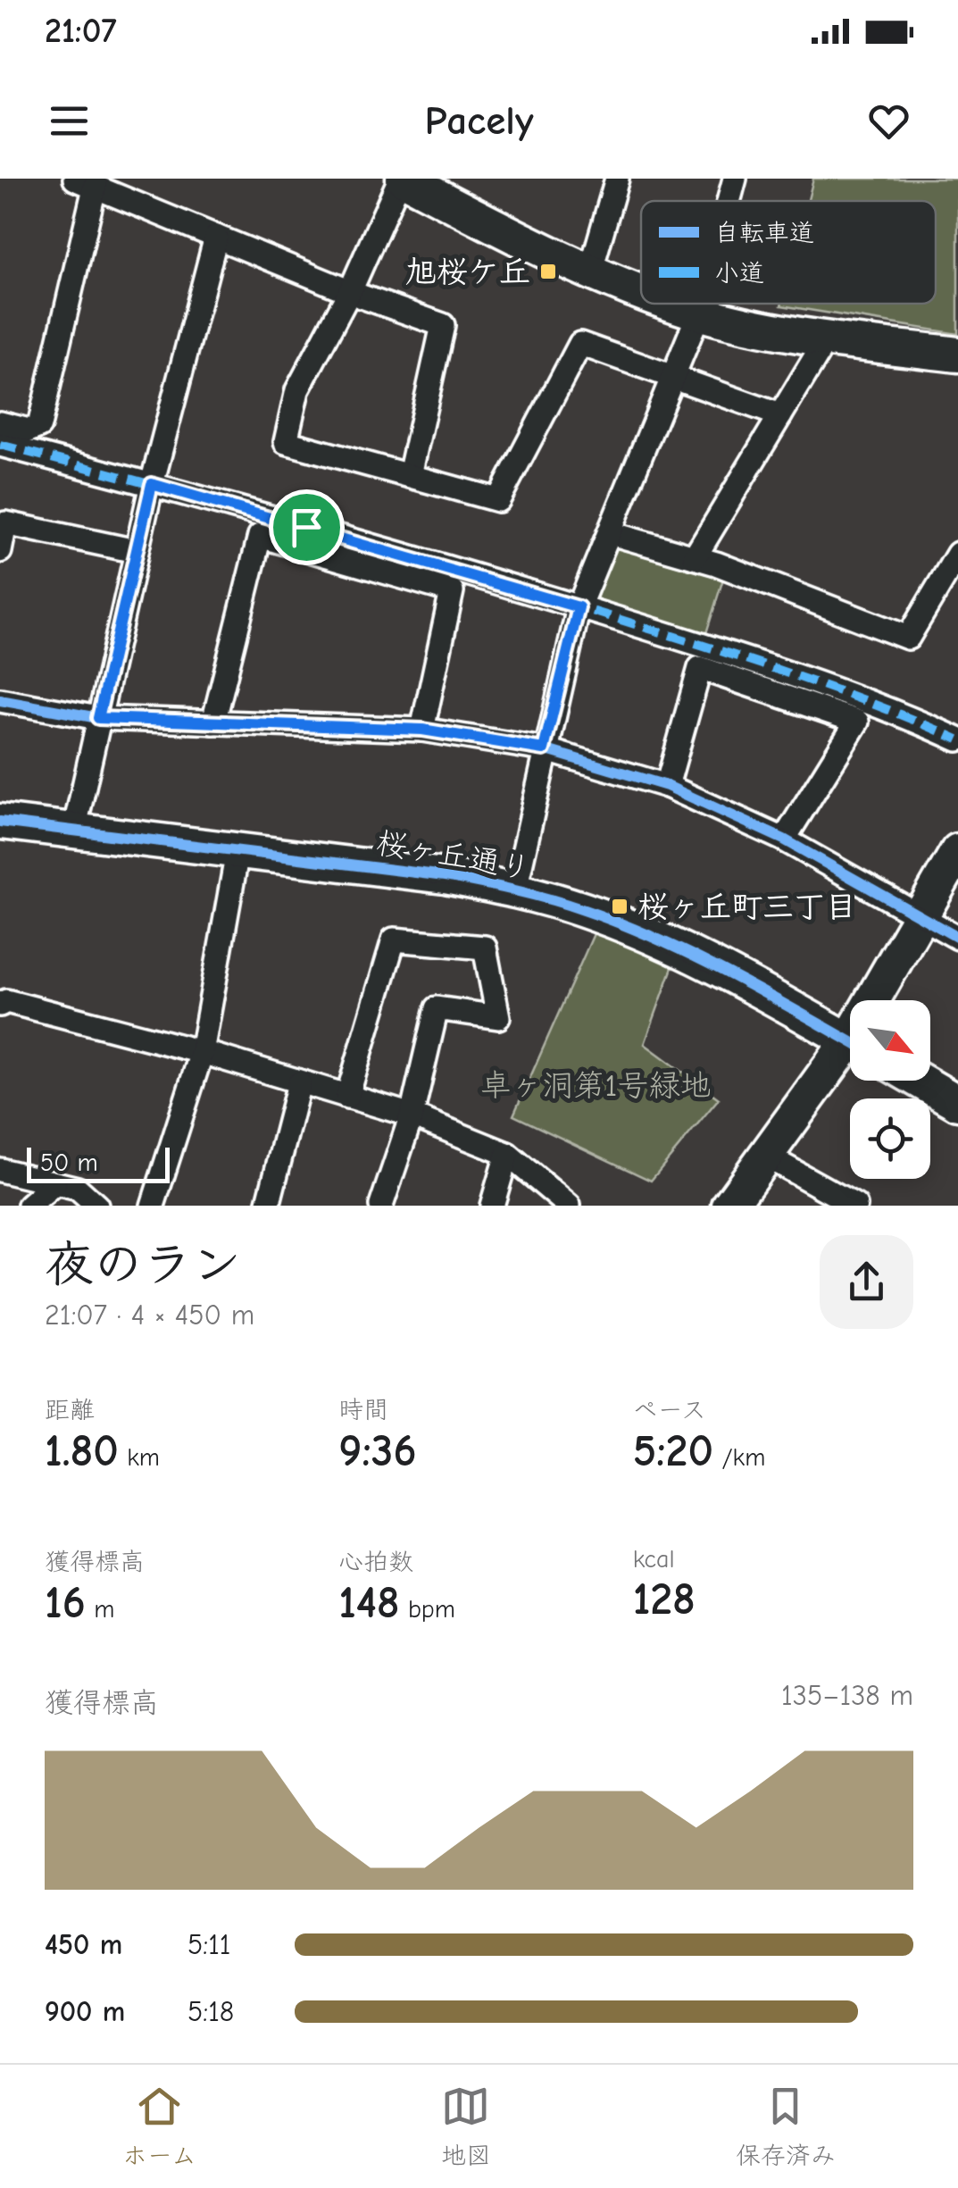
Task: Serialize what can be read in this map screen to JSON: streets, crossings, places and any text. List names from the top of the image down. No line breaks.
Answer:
{"streets":{"street":["桜ヶ丘通り"]},"parks":["卓ヶ洞第1号緑地"],"places":{"transit":["旭桜ケ丘","桜ヶ丘町三丁目"]},"legend":["自転車道","小道"],"scale_bar":"50 m","north":"bottom right","page":{"status":"21:07","header":"Pacely","scale":"50 m","heading":["夜のラン","21:07 · 4 × 450 m"],"stats":[["距離","1.80 km"],["時間","9:36"],["ペース","5:20 /km"],["獲得標高","16 m"],["心拍数","148 bpm"],["kcal","128"]],"chart":["獲得標高","135–138 m"],"list":[{"name":"450 m","note":"5:11"},{"name":"900 m","note":"5:18"}],"tabs":["ホーム","地図","保存済み"]}}
